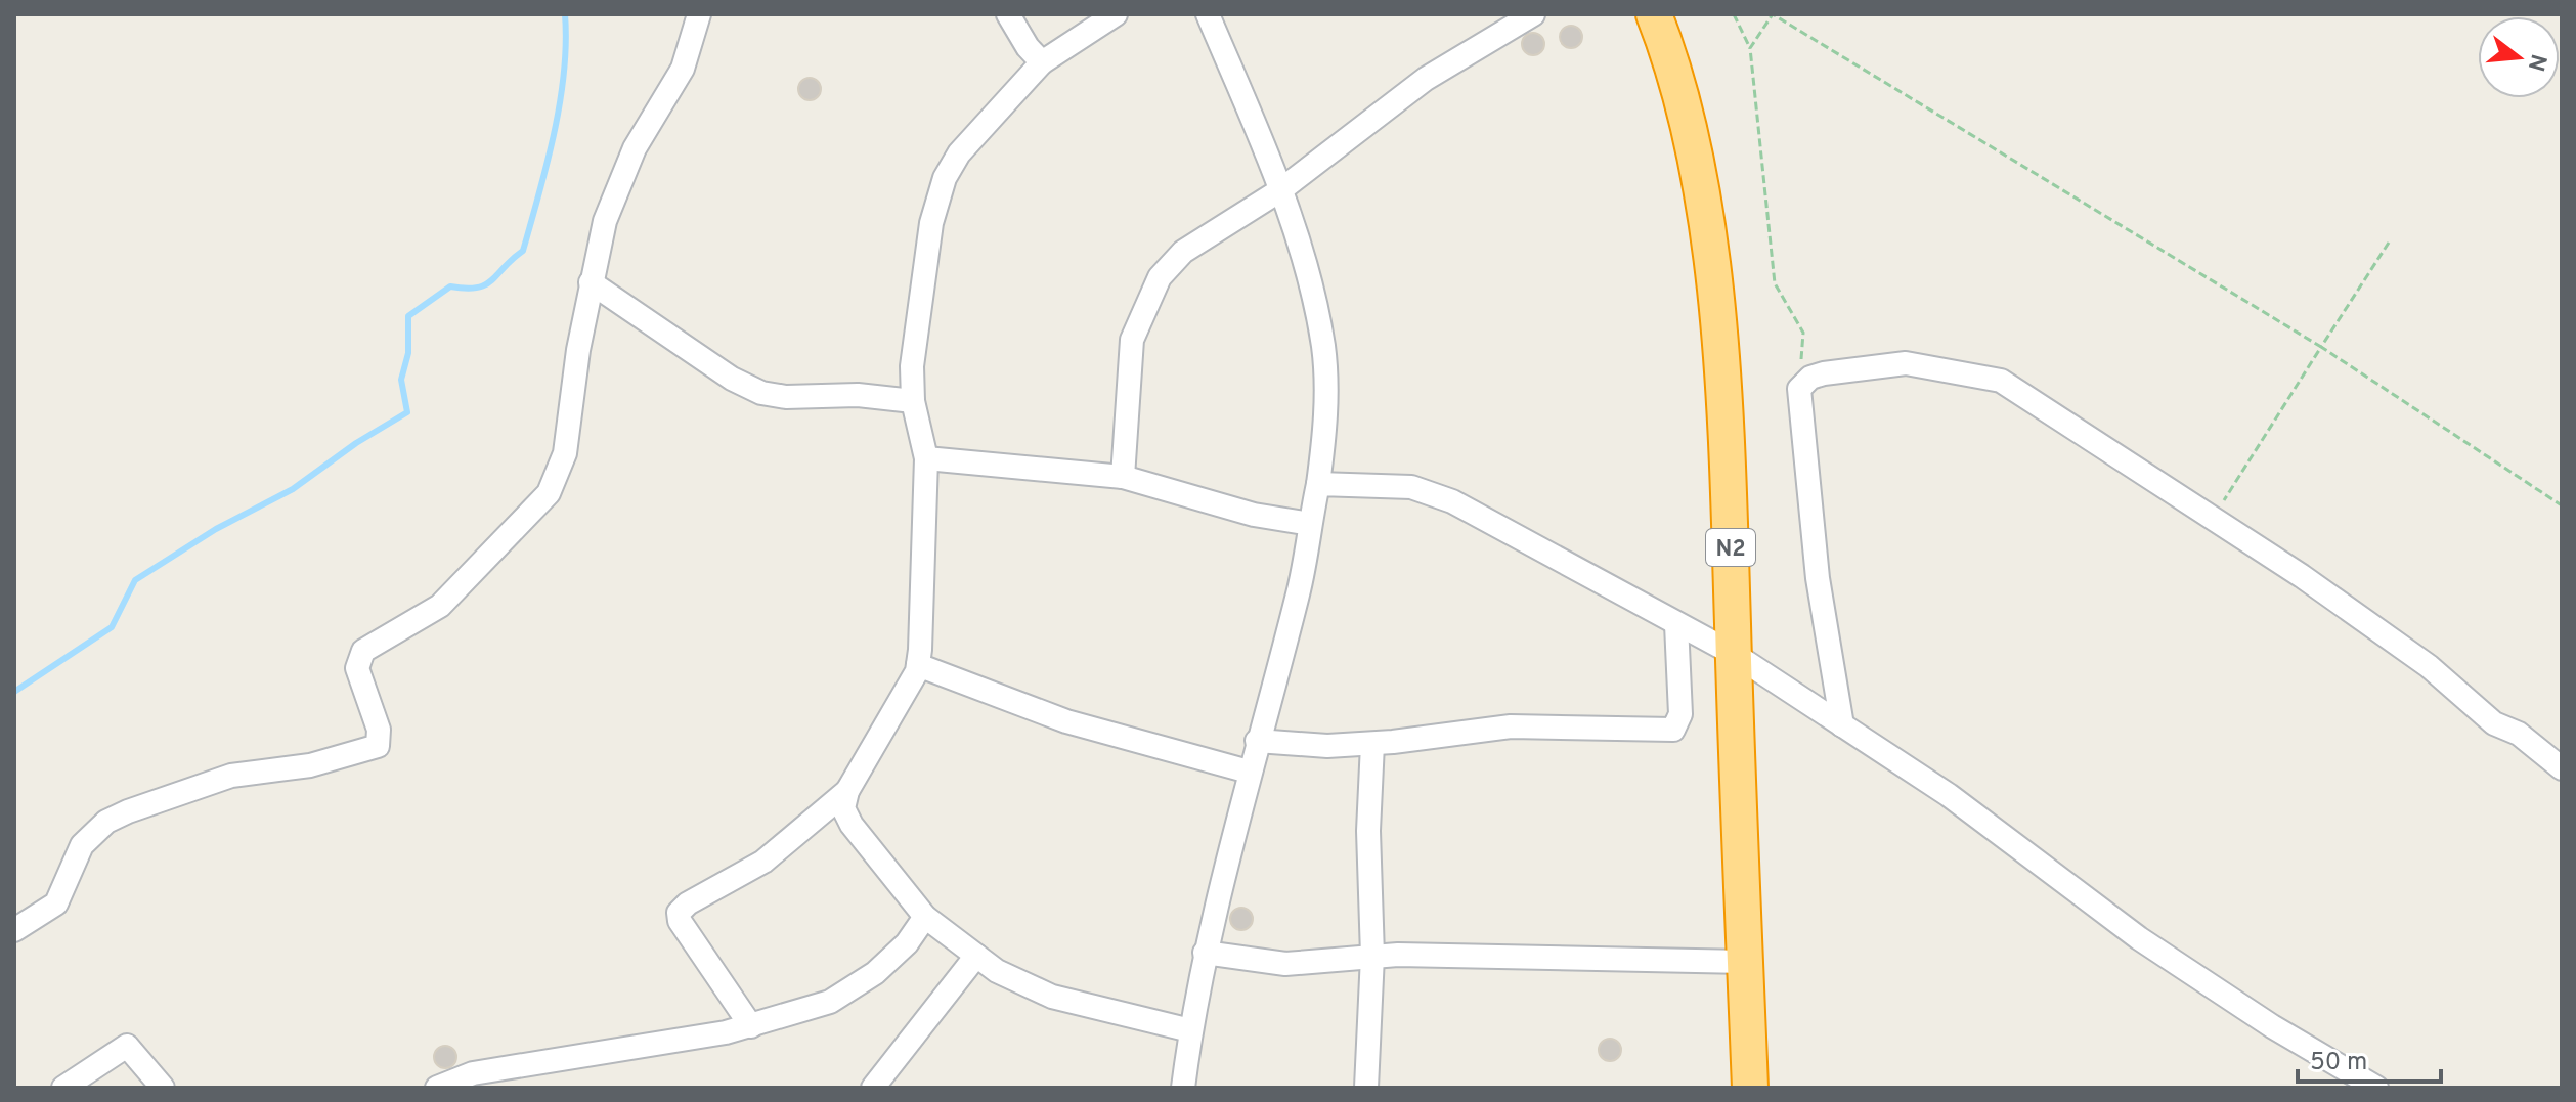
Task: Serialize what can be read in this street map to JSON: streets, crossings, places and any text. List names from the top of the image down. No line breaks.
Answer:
{"streets":{"highway":["N2"]},"scale_bar":"50 m","north":"right"}
